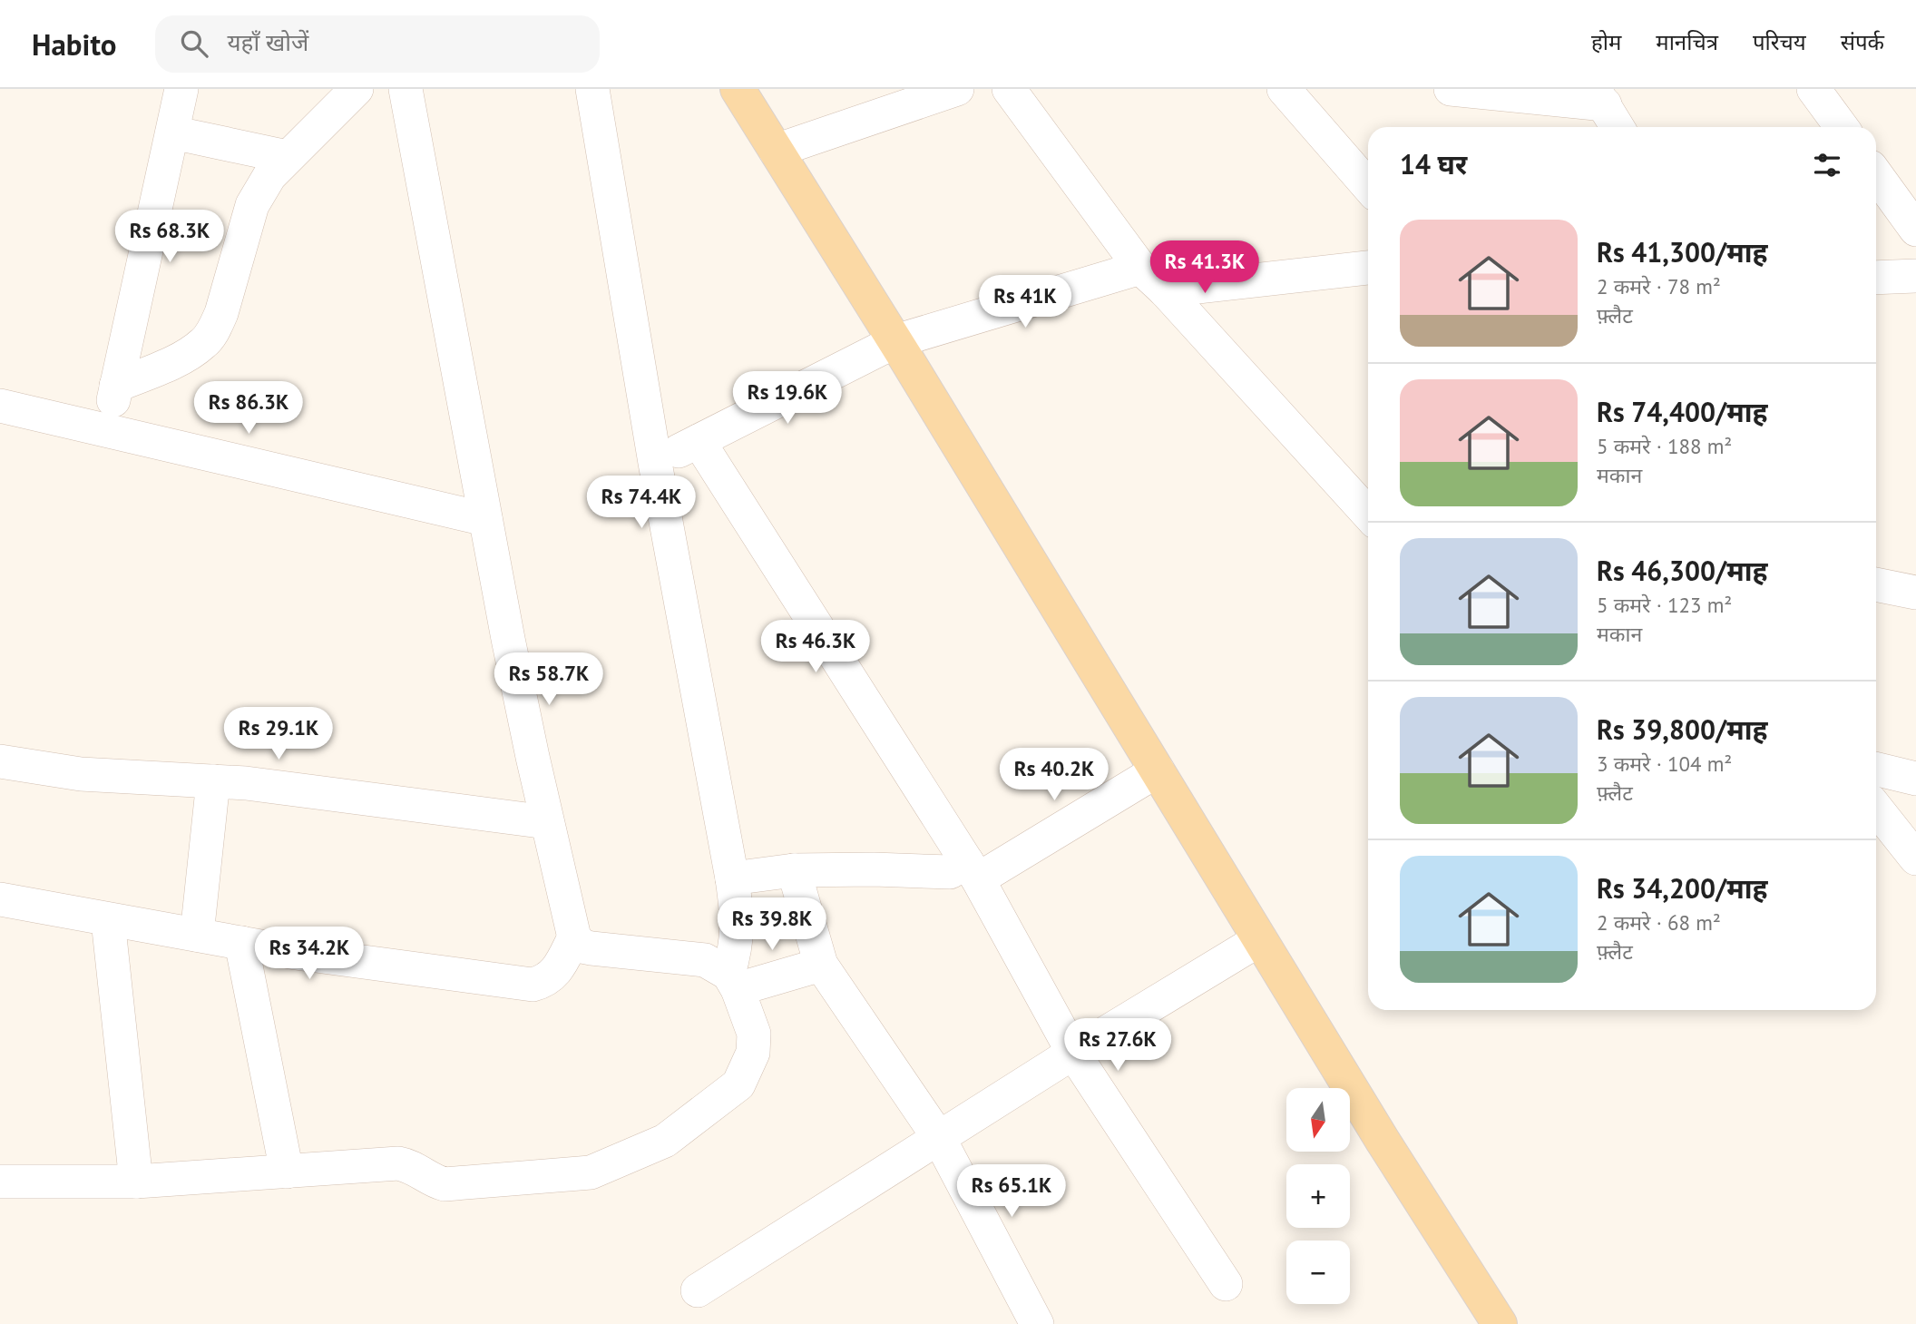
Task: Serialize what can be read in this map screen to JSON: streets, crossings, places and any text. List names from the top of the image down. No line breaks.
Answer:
{"north":"bottom","page":{"header":"Habito","search":"यहाँ खोजें","nav":["होम","मानचित्र","परिचय","संपर्क"],"heading":"14 घर","list":[{"name":"Rs 41,300/माह","note":"2 कमरे · 78 m² · फ़्लैट"},{"name":"Rs 74,400/माह","note":"5 कमरे · 188 m² · मकान"},{"name":"Rs 46,300/माह","note":"5 कमरे · 123 m² · मकान"},{"name":"Rs 39,800/माह","note":"3 कमरे · 104 m² · फ़्लैट"},{"name":"Rs 34,200/माह","note":"2 कमरे · 68 m² · फ़्लैट"}],"price":["Rs 68.3K","Rs 41.3K","Rs 41K","Rs 19.6K","Rs 86.3K","Rs 74.4K","Rs 46.3K","Rs 58.7K","Rs 29.1K","Rs 40.2K","Rs 39.8K","Rs 34.2K","Rs 27.6K","Rs 65.1K"],"map_buttons":["+","−"]}}
